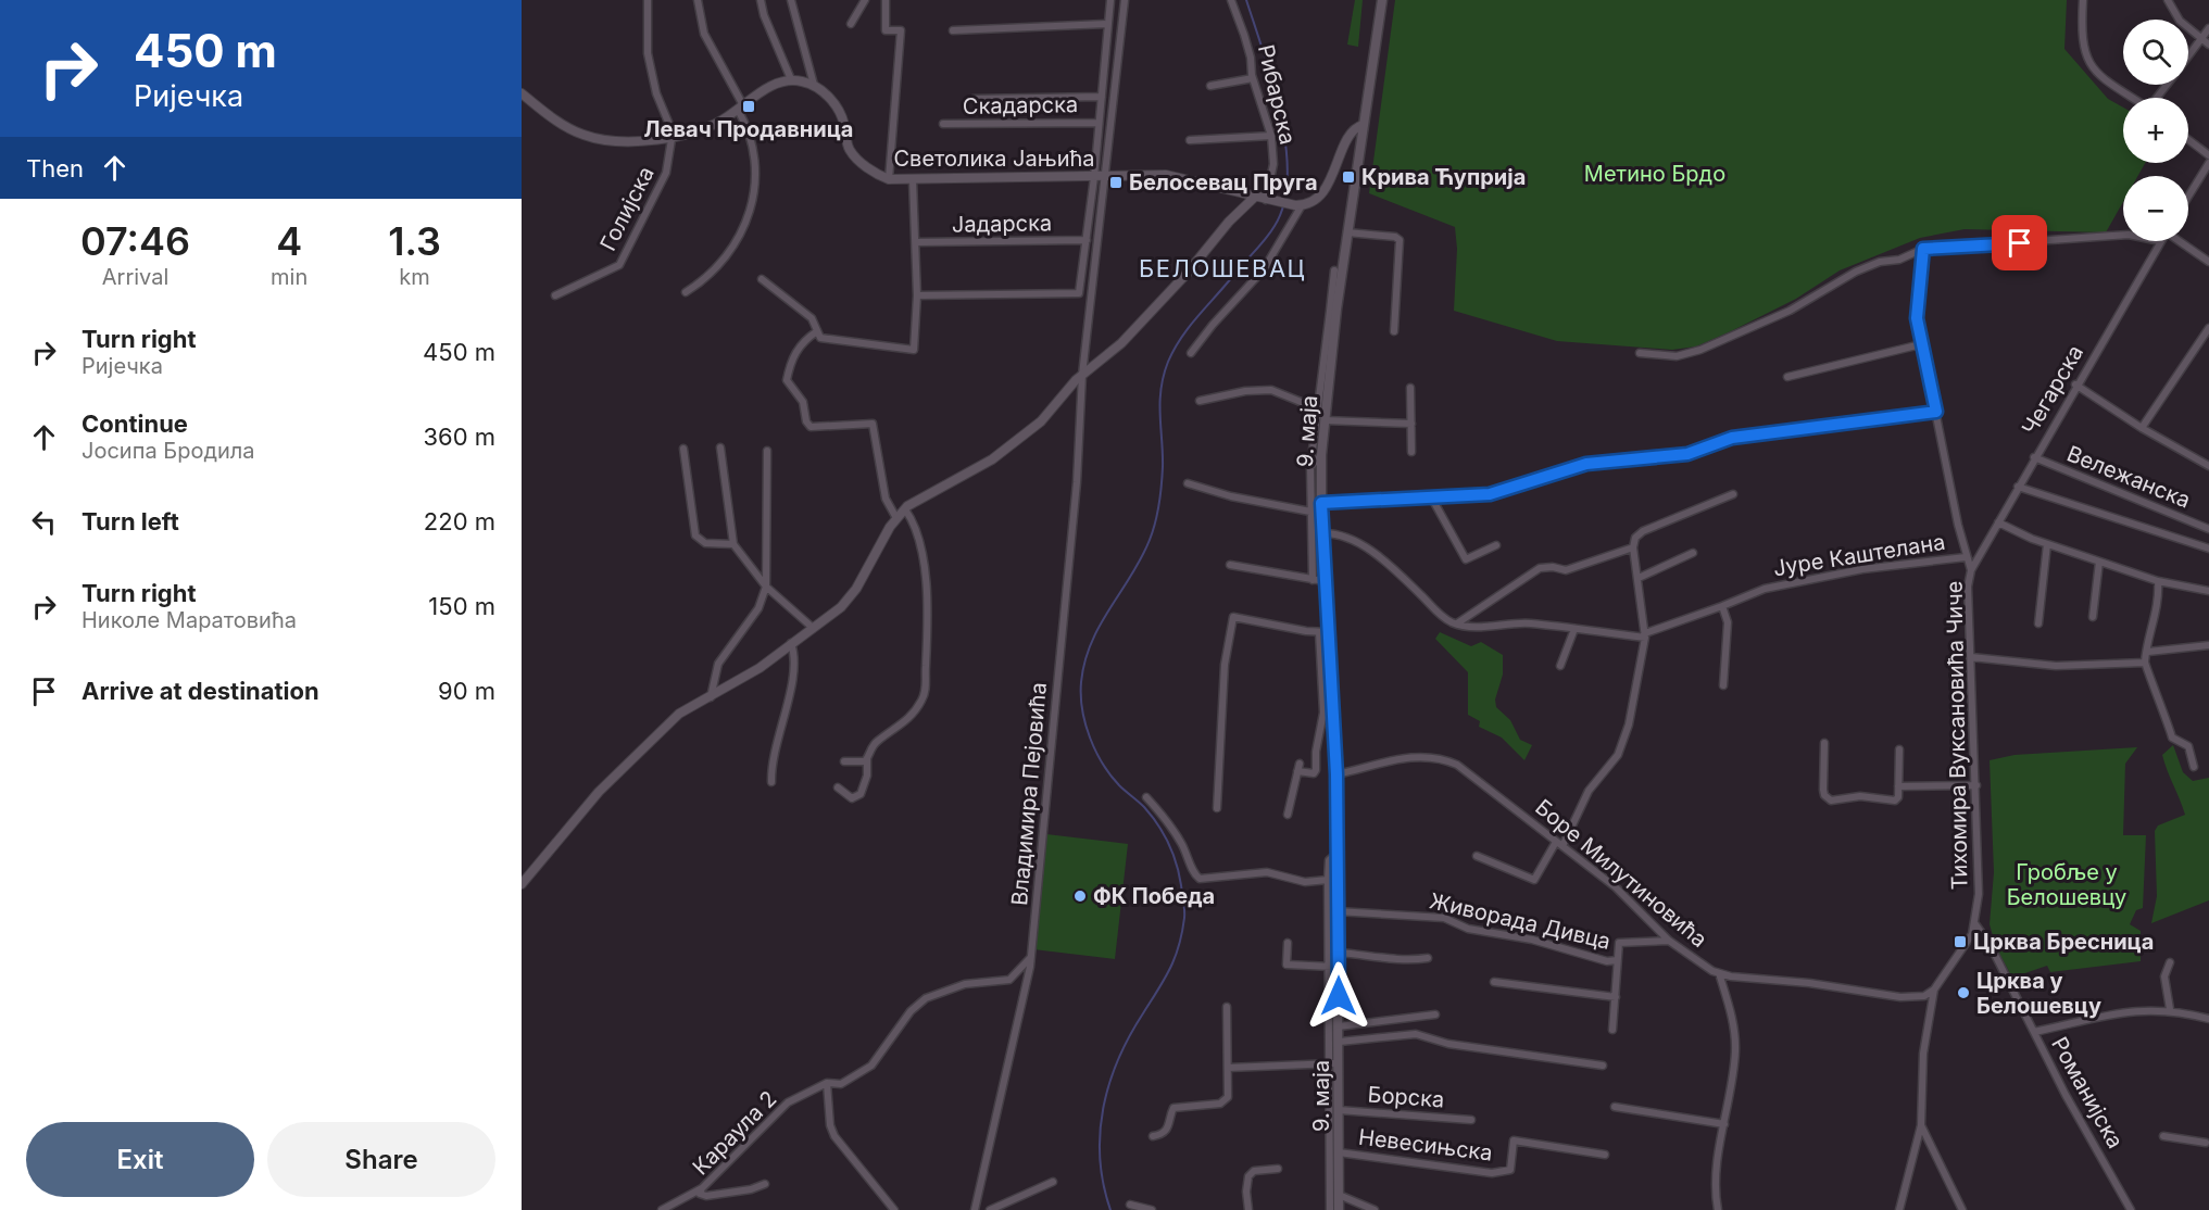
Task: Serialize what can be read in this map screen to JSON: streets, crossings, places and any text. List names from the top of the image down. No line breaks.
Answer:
{"streets":{"main road":["9. маја"],"street":["Рибарска","Скадарска","Светолика Јањића","Голијска","Јадарска","Чегарска","Вележанска","Јуре Каштелана","Тихомира Вуксановића Чиче","Владимира Пејовића","Боре Милутиновића","Живорада Дивца","Романијска","Борска","Караула 2","Невесињска"]},"crossings":[["Рибарска","Светолика Јањића"],["Светолика Јањића","Владимира Пејовића"],["Чегарска","Вележанска"],["Чегарска","Тихомира Вуксановића Чиче"],["9. маја","Боре Милутиновића"],["9. маја","Живорада Дивца"],["9. маја","Борска"],["9. маја","Невесињска"],["Јуре Каштелана","Тихомира Вуксановића Чиче"],["Тихомира Вуксановића Чиче","Боре Милутиновића"],["Тихомира Вуксановића Чиче","Романијска"],["Владимира Пејовића","Караула 2"]],"districts":["БЕЛОШЕВАЦ"],"parks":["Метино Брдо","Гробље у Белошевцу"],"places":{"transit":["Левач Продавница","Крива Ћуприја","Белосевац Пруга","Црква Бресница"],"other":["ФК Победа","Црква у Белошевцу"]},"page":{"turn":["450 m","Ријечка"],"map_buttons":["+","−"],"then":"Then","eta":["07:46","Arrival","4","min","1.3","km"],"list":[{"name":"Turn right","note":"Ријечка","value":"450 m"},{"name":"Continue","note":"Јосипа Бродила","value":"360 m"},{"name":"Turn left","value":"220 m"},{"name":"Turn right","note":"Николе Маратовића","value":"150 m"},{"name":"Arrive at destination","value":"90 m"}],"buttons":["Exit","Share"]}}
